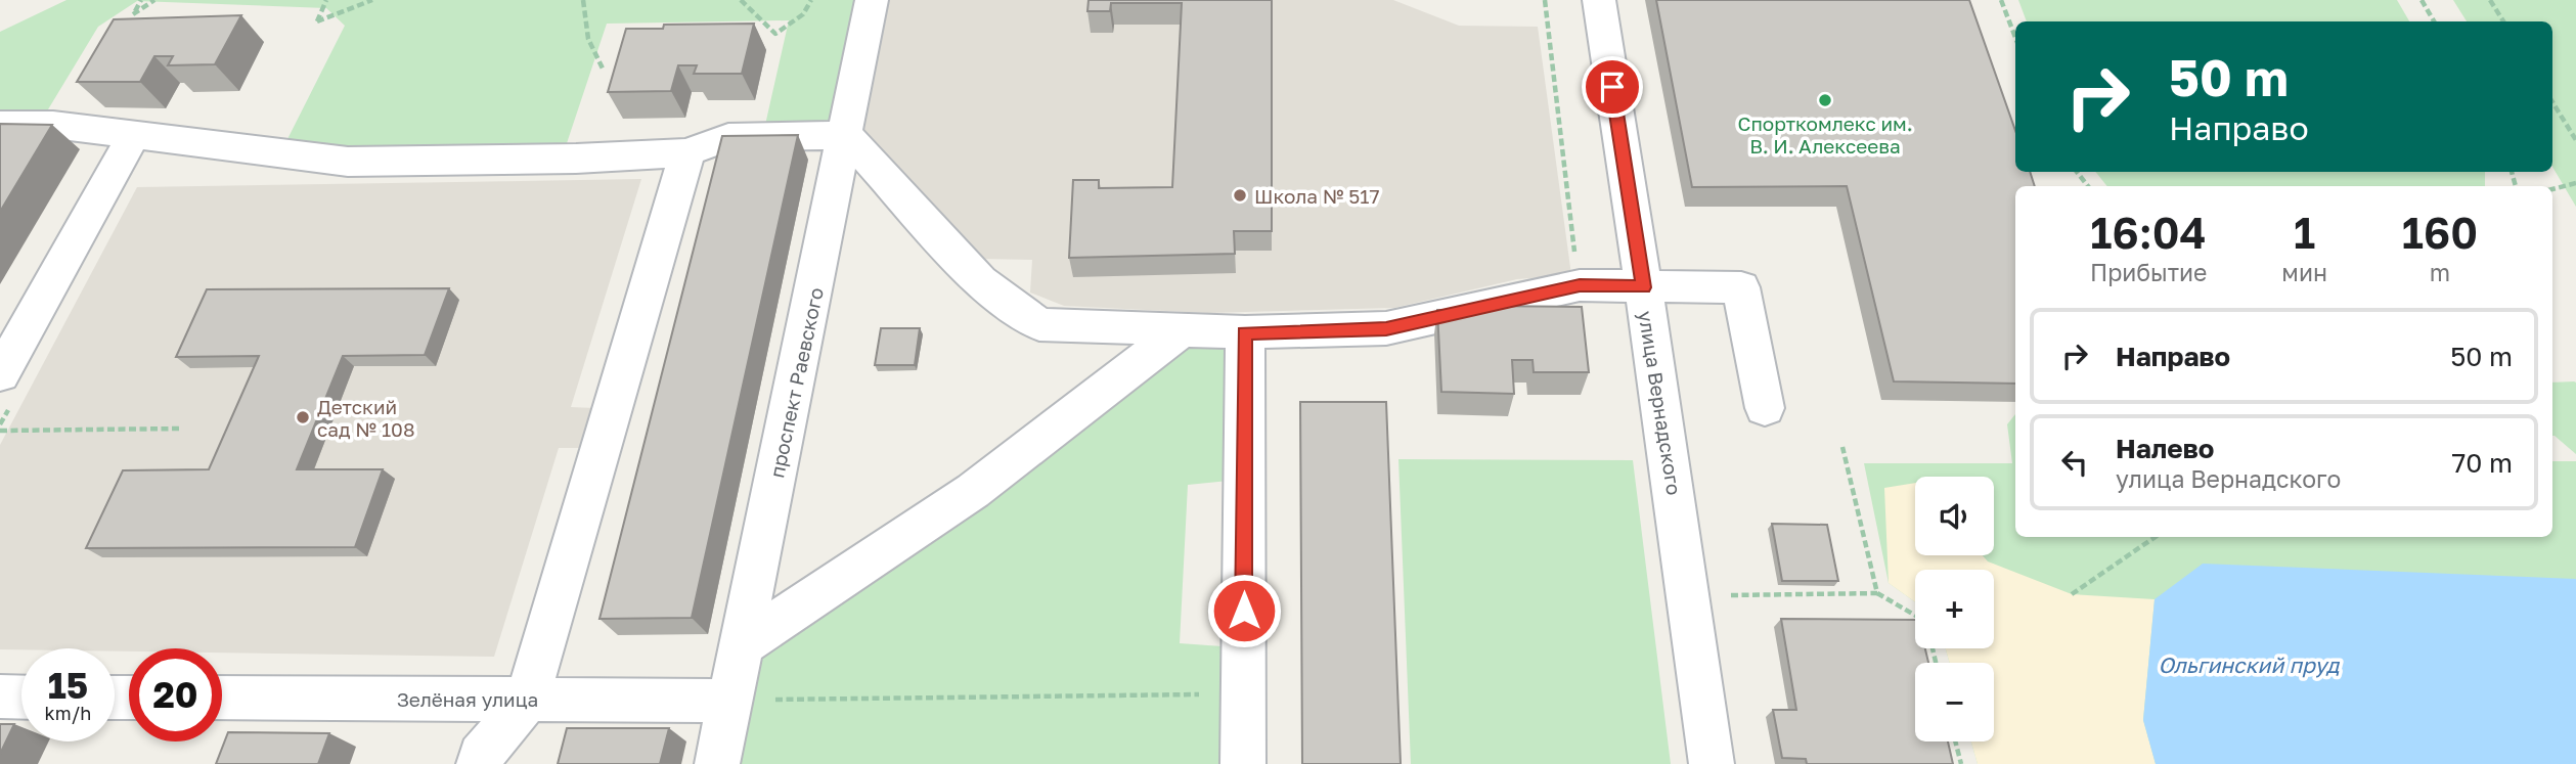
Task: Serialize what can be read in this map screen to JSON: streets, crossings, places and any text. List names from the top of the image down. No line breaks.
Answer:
{"streets":{"street":["проспект Раевского","улица Вернадского","Зелёная улица"]},"crossings":[["проспект Раевского","Зелёная улица"]],"water":["Ольгинский пруд"],"places":["Спорткомлекс им. В. И. Алексеева","Школа № 517","Детский сад № 108"],"page":{"turn":["50 m","Направо"],"eta":["16:04","Прибытие","1","мин","160","m"],"list":[{"name":"Направо","value":"50 m"},{"name":"Налево","note":"улица Вернадского","value":"70 m"}],"map_buttons":["+","−"],"speed":"15 km/h","limit":"20"}}
